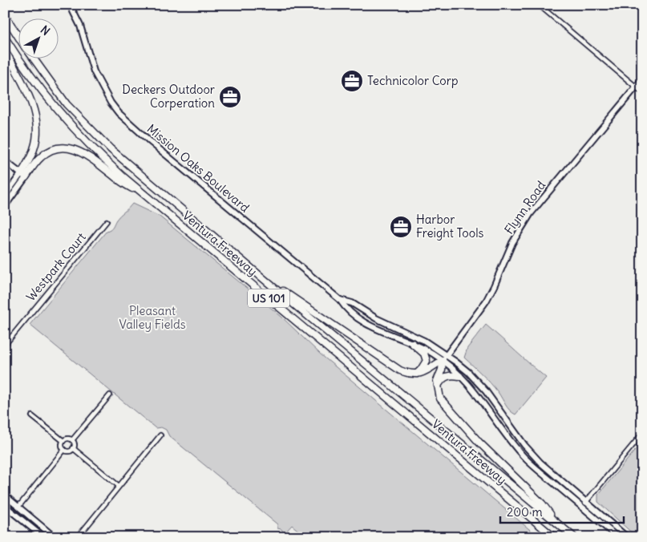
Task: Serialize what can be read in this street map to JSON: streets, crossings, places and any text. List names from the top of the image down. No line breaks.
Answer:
{"streets":{"highway":["Ventura Freeway","US 101"],"main road":["Mission Oaks Boulevard","Flynn Road"],"street":["Westpark Court"]},"crossings":[["Mission Oaks Boulevard","Flynn Road"]],"parks":["Pleasant Valley Fields"],"places":{"office":["Technicolor Corp","Deckers Outdoor Corperation","Harbor Freight Tools"]},"scale_bar":"200 m","north":"top right"}
